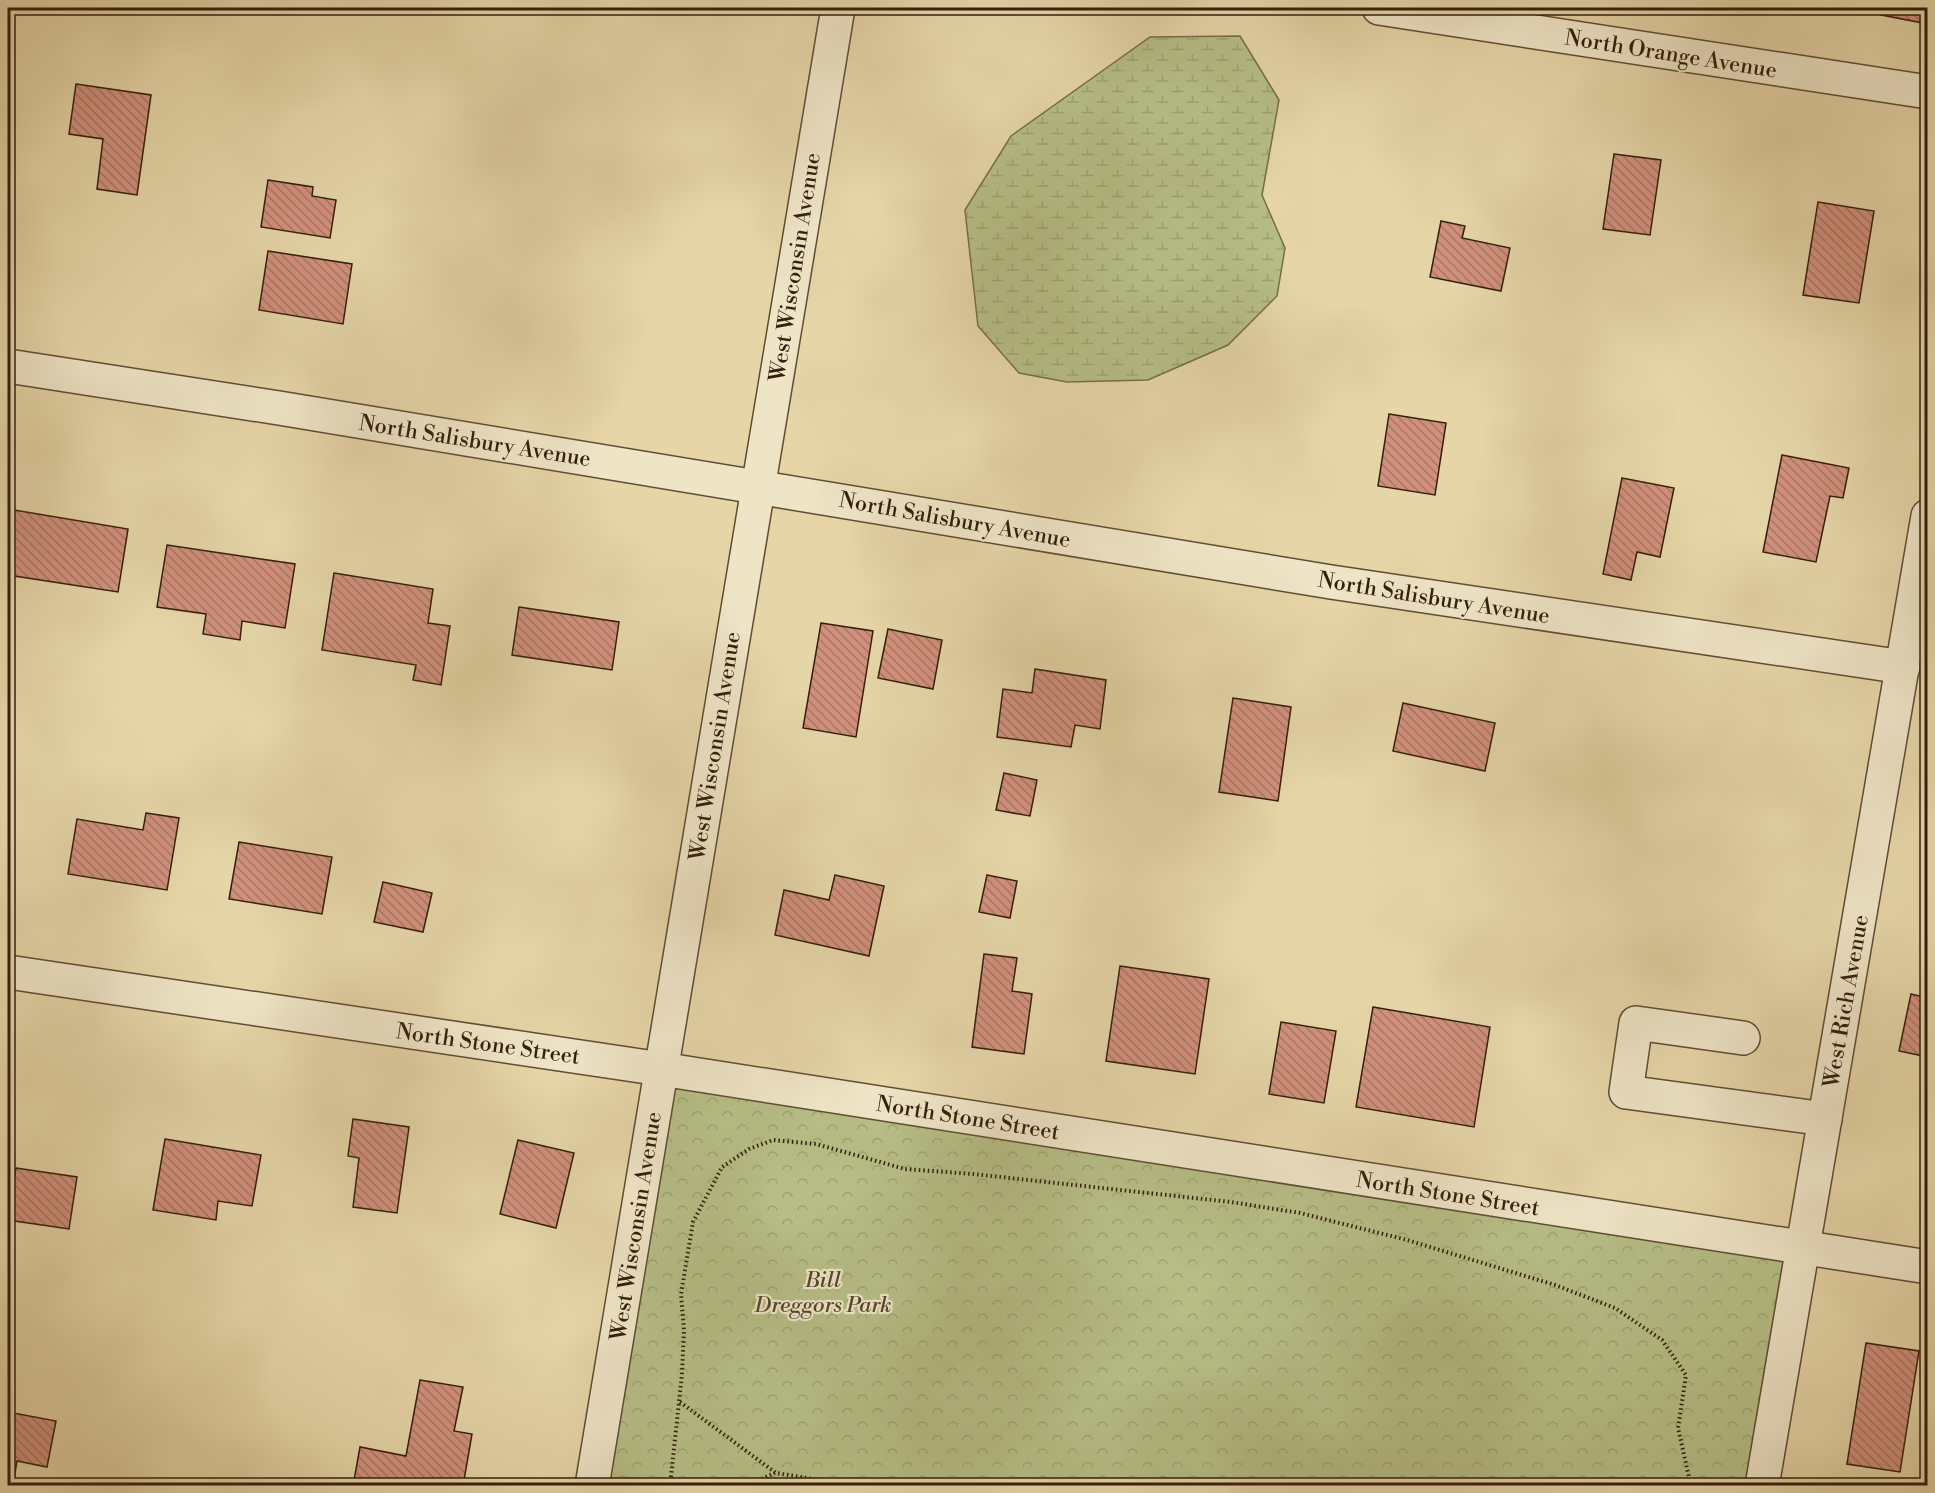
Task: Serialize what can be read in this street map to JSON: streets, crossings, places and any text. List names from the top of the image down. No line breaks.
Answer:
{"streets":{"street":["North Orange Avenue","West Wisconsin Avenue","North Salisbury Avenue","West Rich Avenue","North Stone Street"]},"crossings":[["West Wisconsin Avenue","North Salisbury Avenue"],["West Wisconsin Avenue","North Stone Street"],["North Salisbury Avenue","West Rich Avenue"],["West Rich Avenue","North Stone Street"]],"parks":["Bill Dreggors Park"]}
